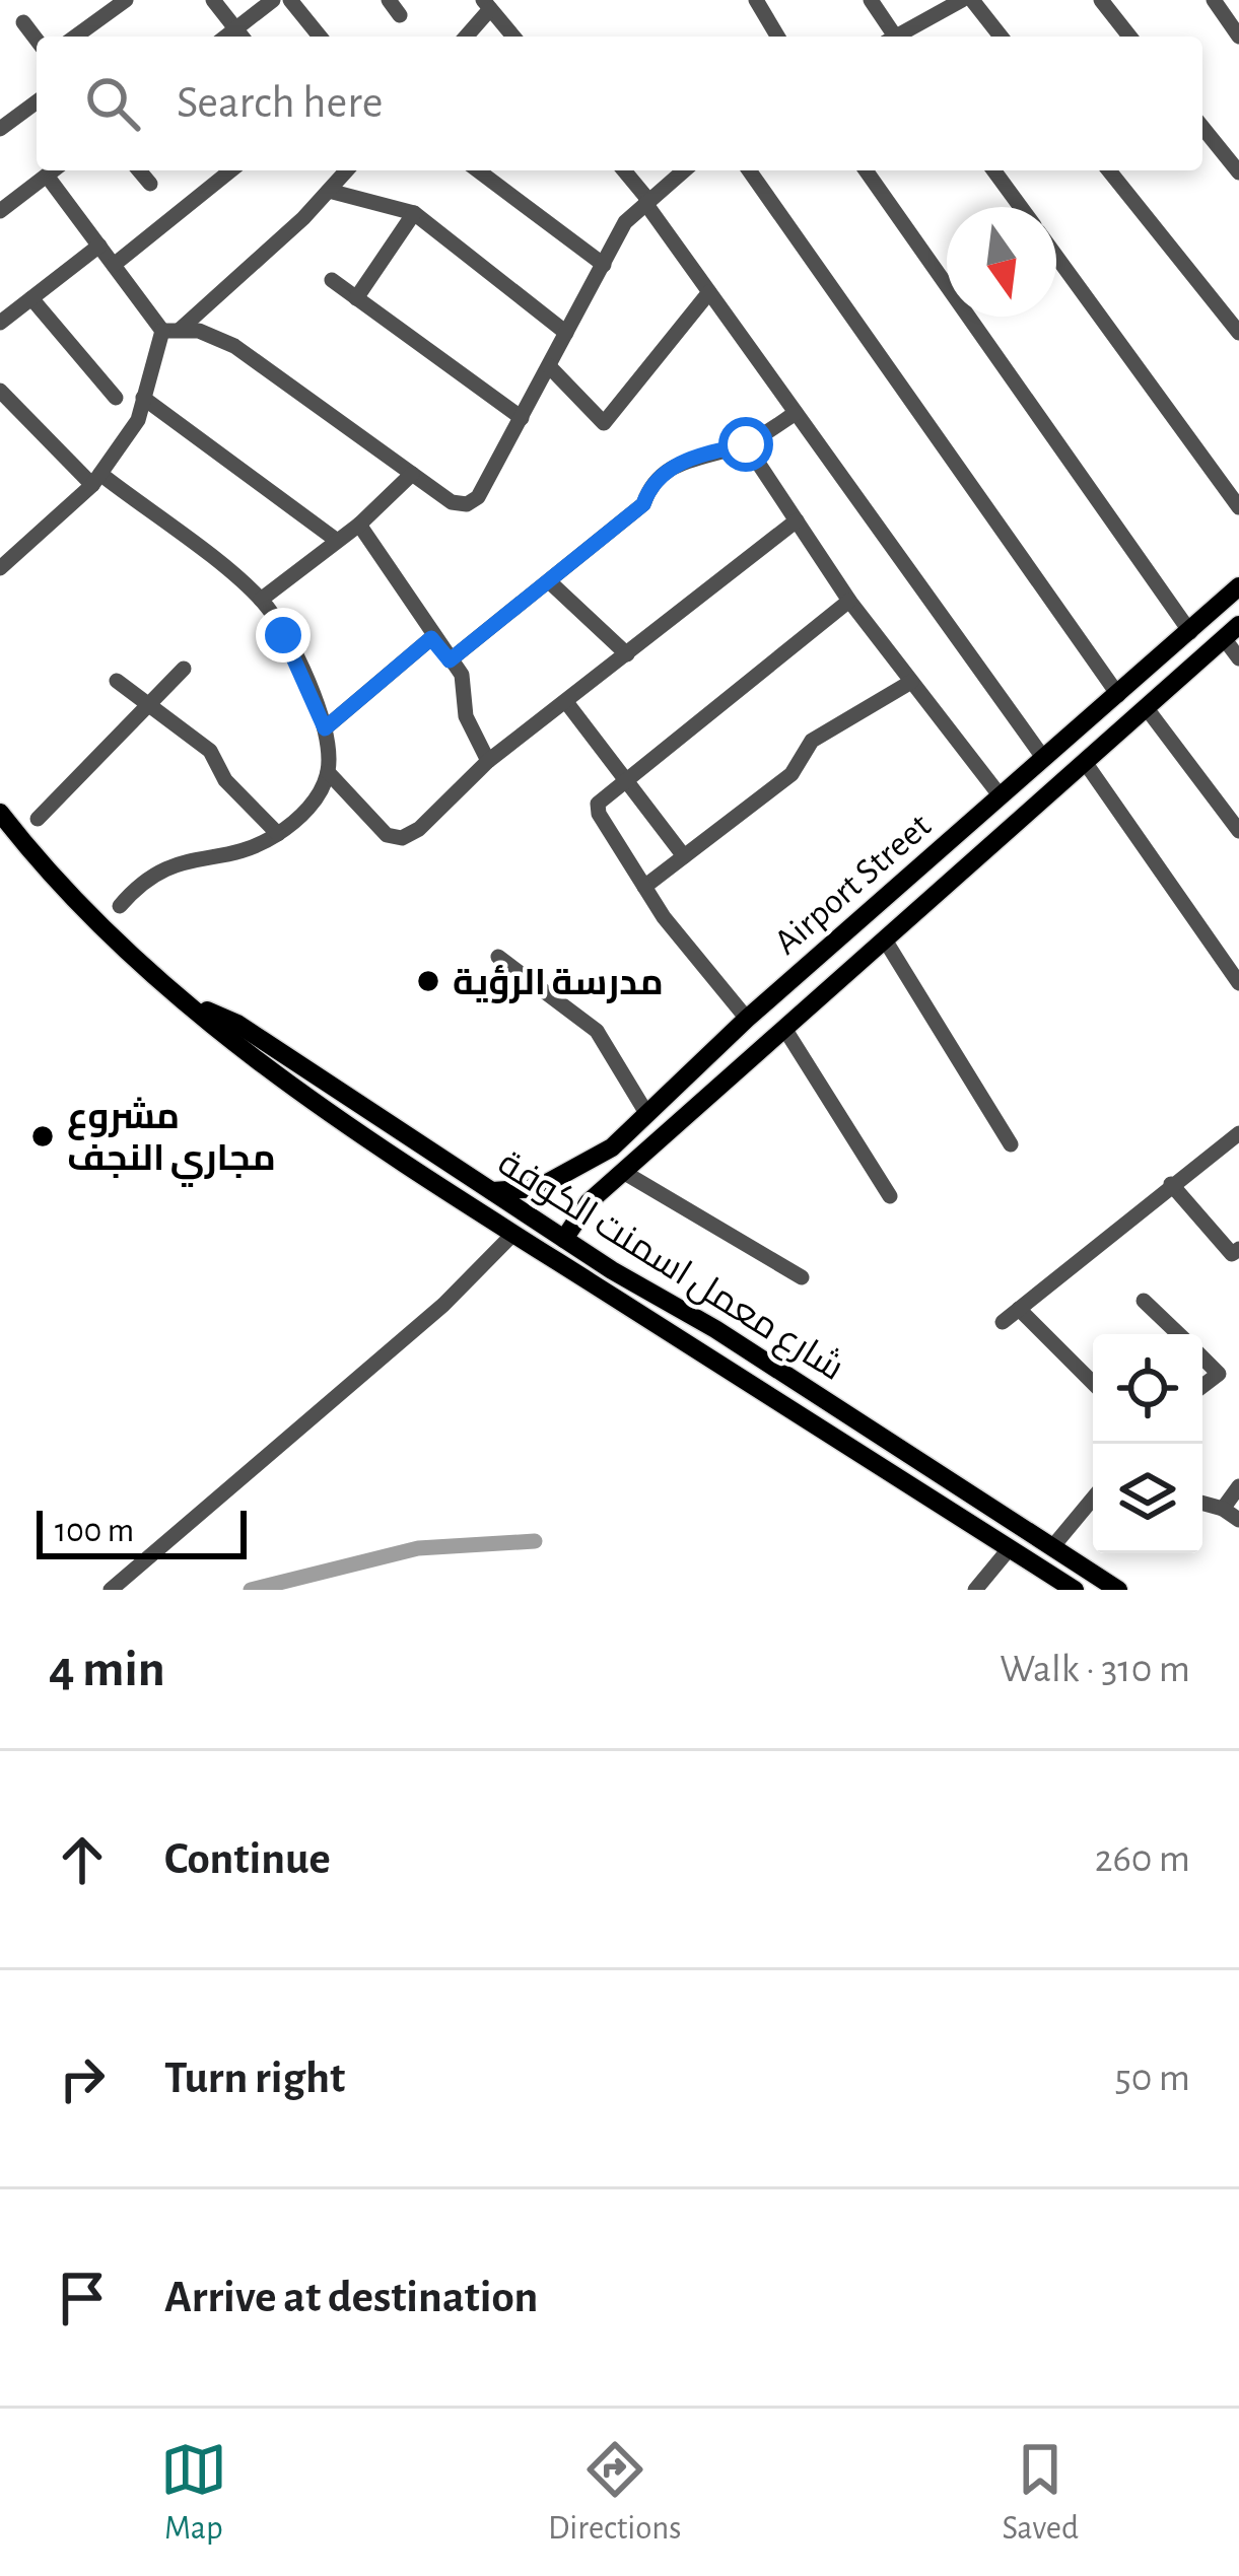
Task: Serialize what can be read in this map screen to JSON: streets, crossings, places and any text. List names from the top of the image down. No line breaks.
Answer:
{"streets":{"main road":["Airport Street","شارع معمل اسمنت الكوفة"]},"crossings":[["Airport Street","شارع معمل اسمنت الكوفة"]],"places":["مدرسة الرؤية","مشروع مجاري النجف"],"scale_bar":"100 m","north":"bottom","page":{"search":"Search here","scale":"100 m","heading":["4 min","Walk · 310 m"],"list":[["Continue","260 m"],["Turn right","50 m"],"Arrive at destination"],"nav":["Map","Directions","Saved"]}}
